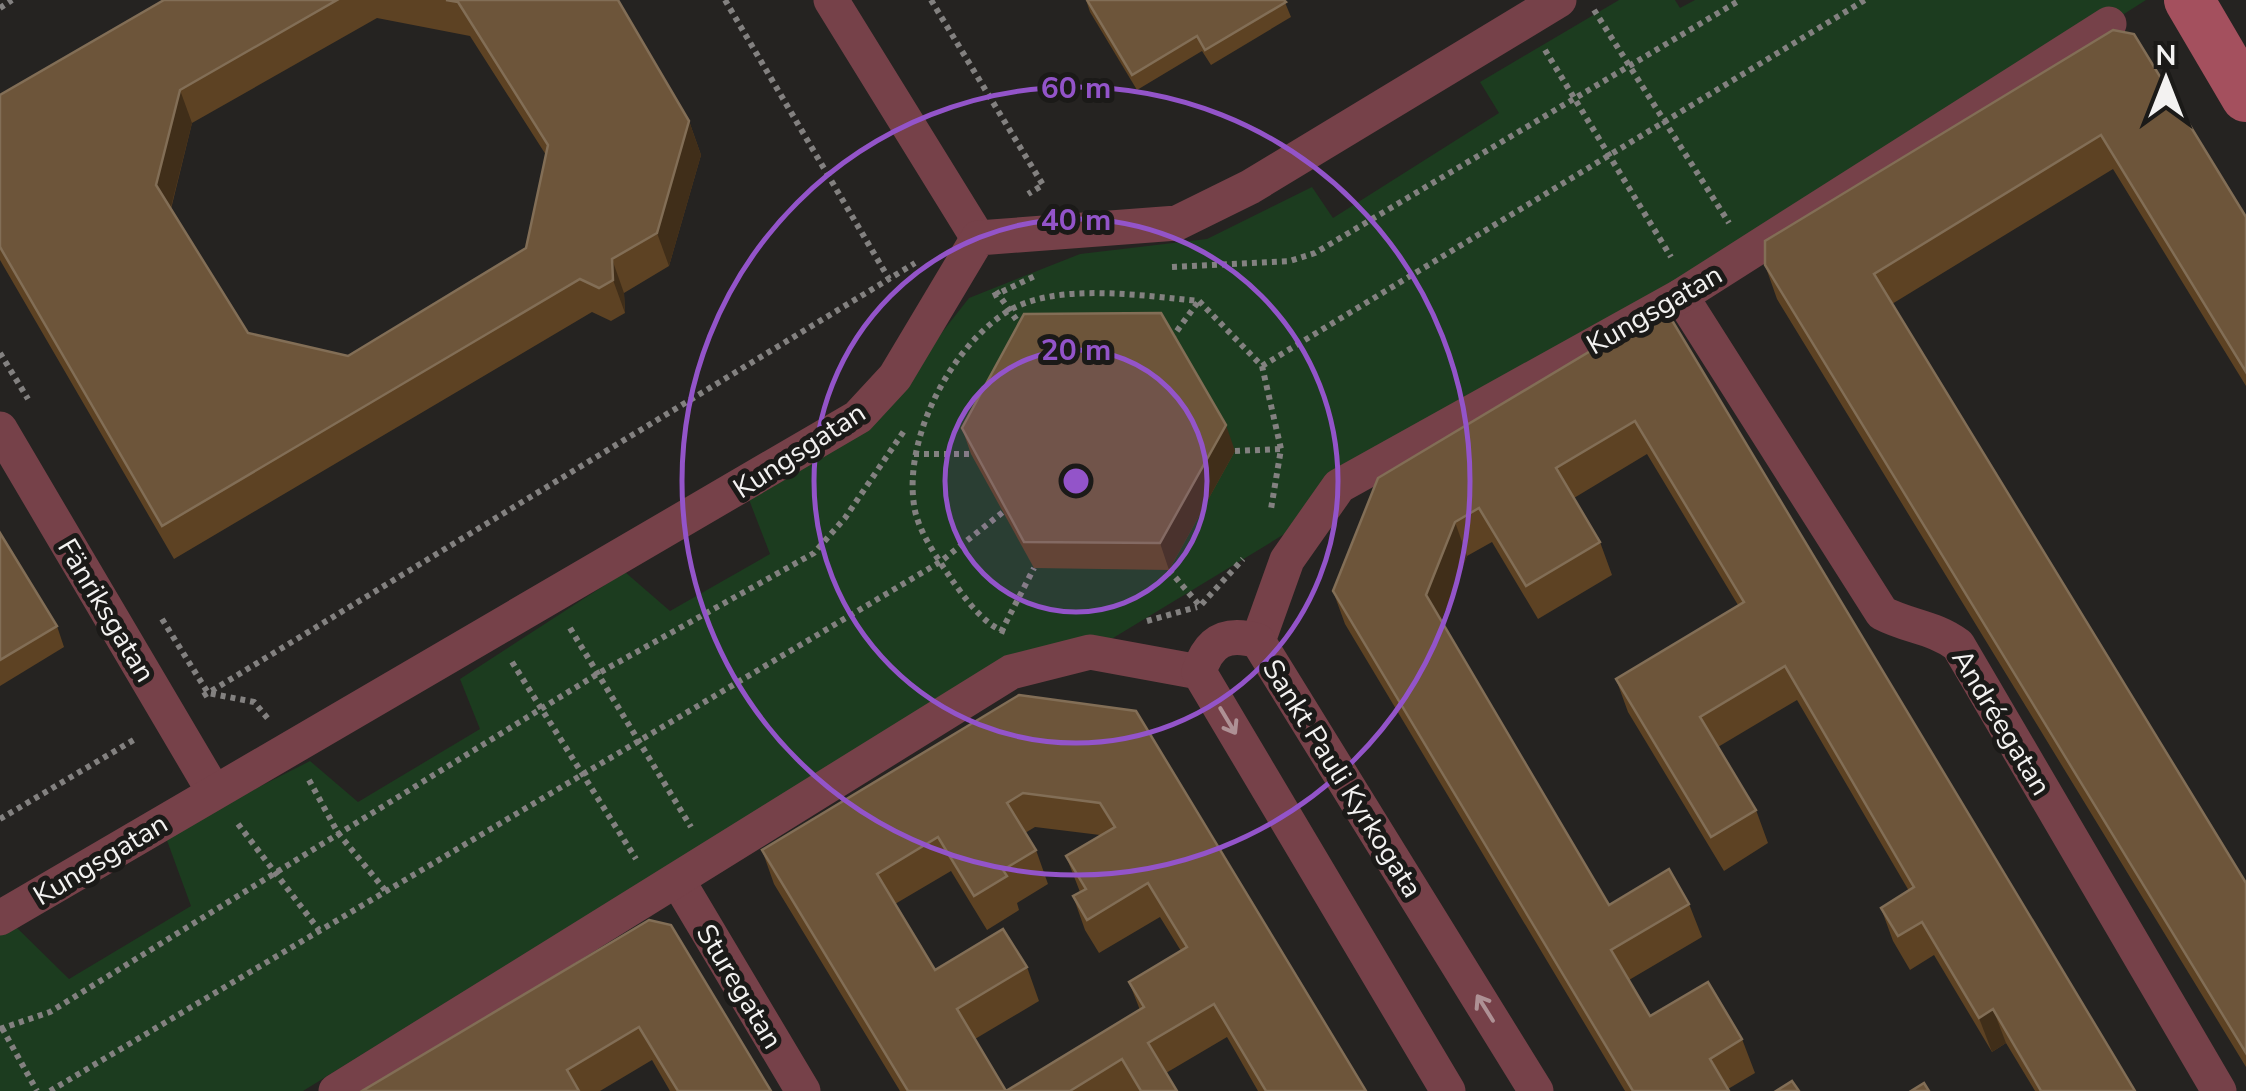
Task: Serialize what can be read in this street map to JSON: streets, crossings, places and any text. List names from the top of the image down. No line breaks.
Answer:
{"streets":{"street":["Kungsgatan","Fänriksgatan","Andréegatan","Sankt Pauli Kyrkogata","Sturegatan"]},"crossings":[["Kungsgatan","Fänriksgatan"],["Kungsgatan","Andréegatan"],["Kungsgatan","Sankt Pauli Kyrkogata"]],"north":"top","rings":["60 m","40 m","20 m"]}
